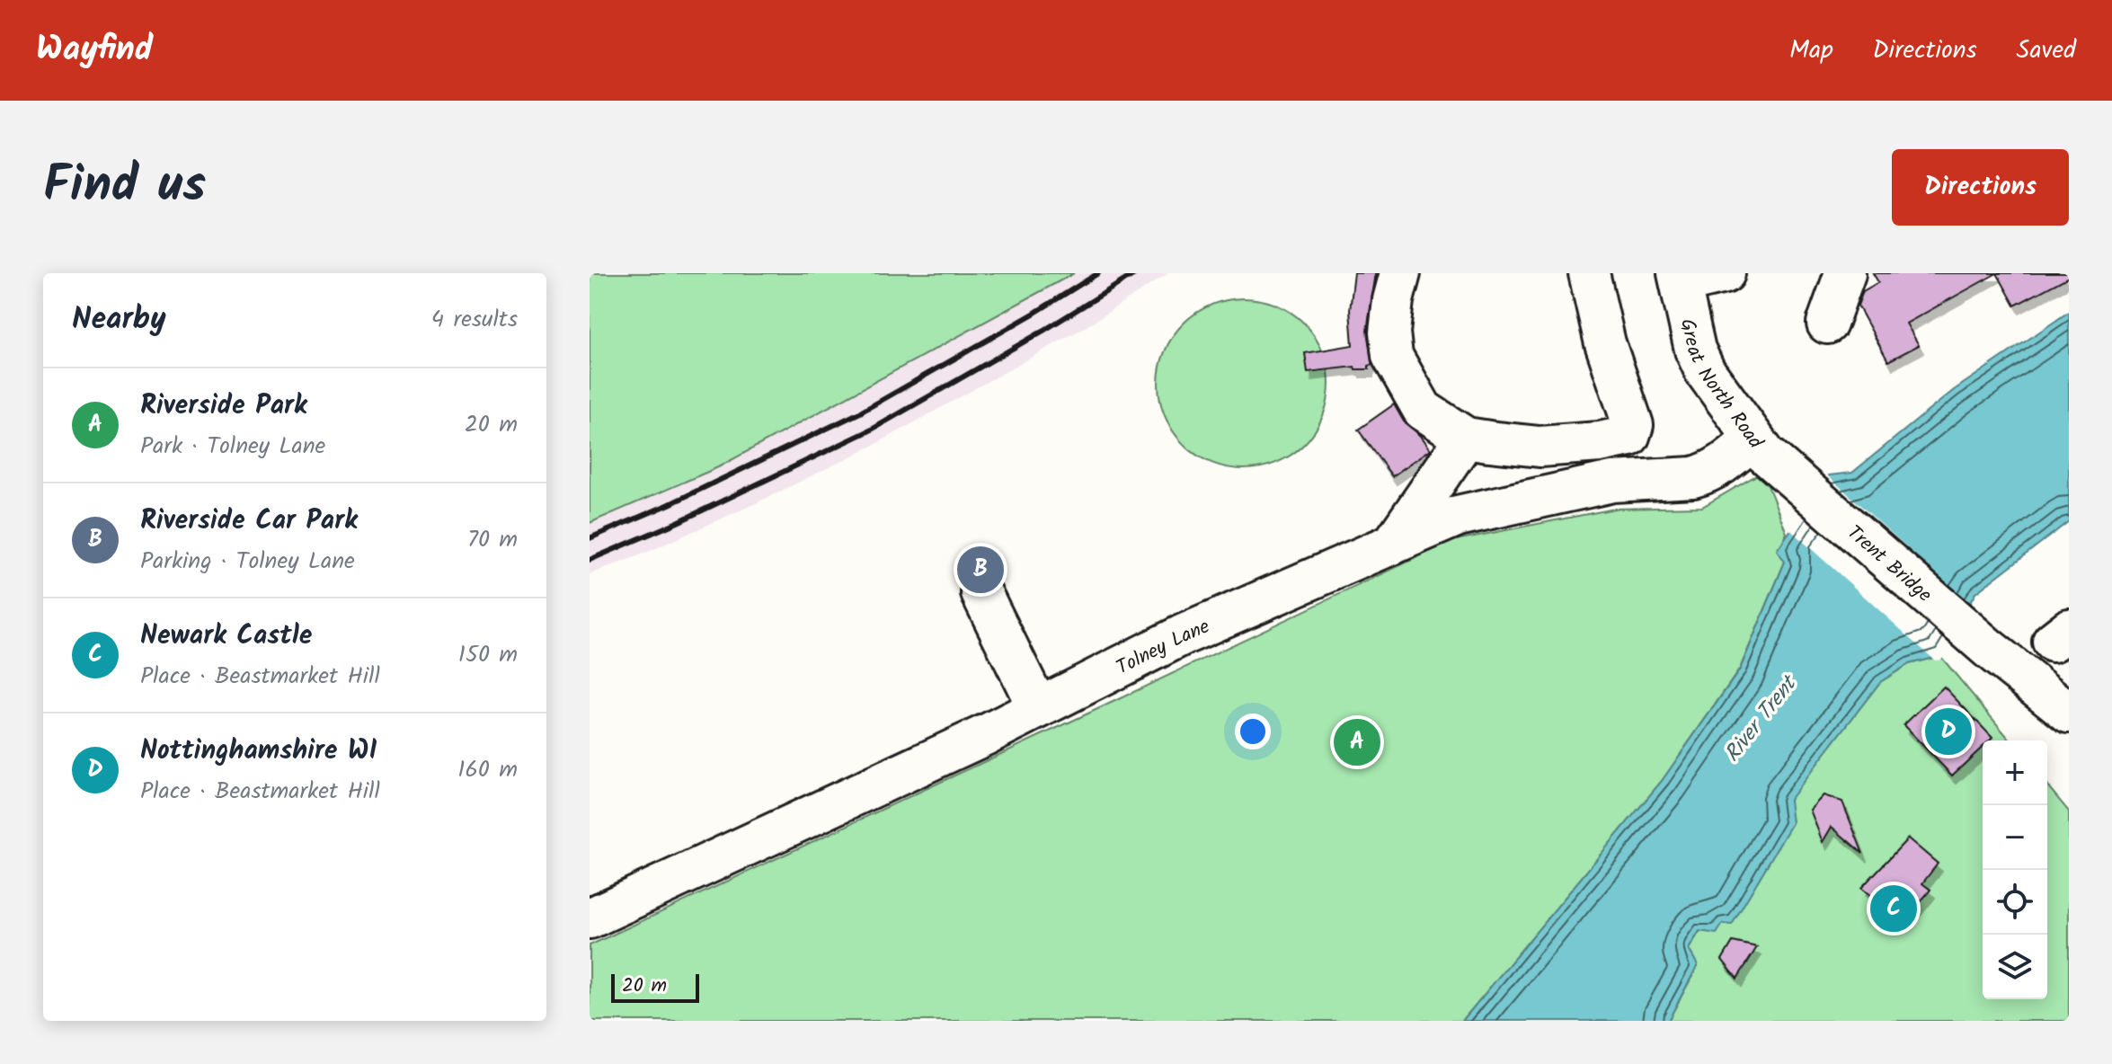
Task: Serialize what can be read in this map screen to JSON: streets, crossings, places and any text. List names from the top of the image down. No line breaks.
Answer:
{"streets":{"street":["Great North Road","Trent Bridge","Tolney Lane"]},"crossings":[["Great North Road","Trent Bridge"],["Great North Road","Tolney Lane"]],"water":["River Trent"],"scale_bar":"20 m","page":{"header":"Wayfind","nav":["Map","Directions","Saved"],"title":"Find us","buttons":"Directions","heading":["Nearby","4 results"],"list":[{"mark":"A","name":"Riverside Park","note":"Park · Tolney Lane","value":"20 m"},{"mark":"B","name":"Riverside Car Park","note":"Parking · Tolney Lane","value":"70 m"},{"mark":"C","name":"Newark Castle","note":"Place · Beastmarket Hill","value":"150 m"},{"mark":"D","name":"Nottinghamshire WI","note":"Place · Beastmarket Hill","value":"160 m"}],"pins":["B","D","A","C"],"map_buttons":["+","−"],"scale":"20 m"}}
